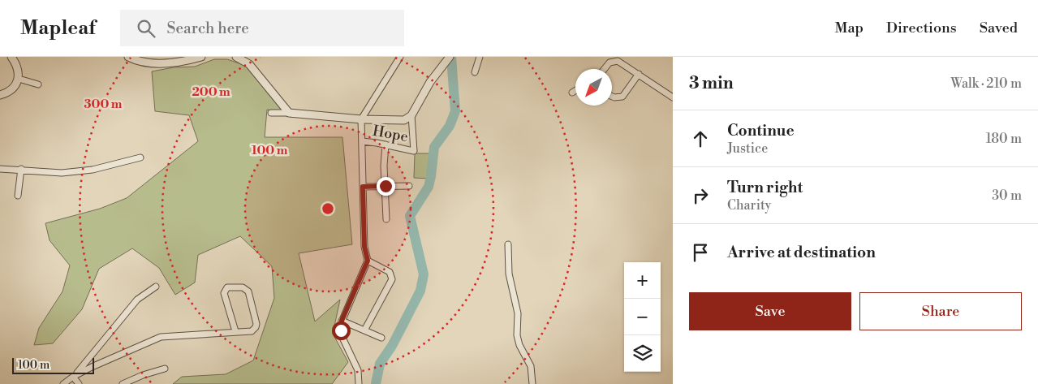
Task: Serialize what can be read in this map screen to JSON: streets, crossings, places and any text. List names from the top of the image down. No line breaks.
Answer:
{"streets":{"street":["Hope"]},"scale_bar":"100 m","north":"bottom left","page":{"header":"Mapleaf","search":"Search here","nav":["Map","Directions","Saved"],"heading":["3 min","Walk · 210 m"],"list":[["Continue","Justice","180 m"],["Turn right","Charity","30 m"],"Arrive at destination"],"map_buttons":["+","−"],"buttons":["Save","Share"],"scale":"100 m"},"rings":["200 m","300 m","100 m"]}
